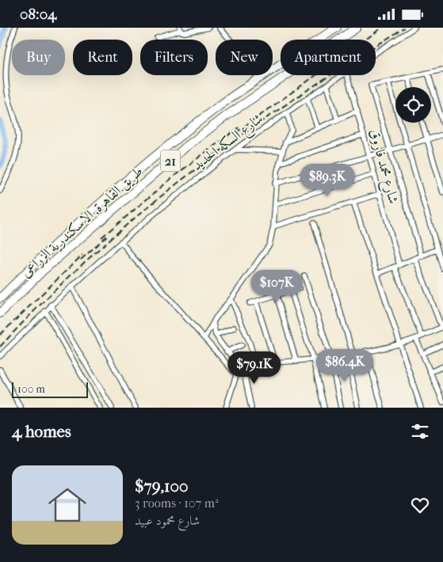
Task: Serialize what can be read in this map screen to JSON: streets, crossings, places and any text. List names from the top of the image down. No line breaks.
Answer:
{"streets":{"highway":["21","طريق القاهرة, الاسكندرية الزراعى"],"street":["شارع السكه الحديد","شارع محمد فاروق"]},"scale_bar":"100 m","page":{"status":"08:04","chip":["Buy","Rent","Filters","New","Apartment"],"price":["$89.3K","$107K","$86.4K","$79.1K"],"scale":"100 m","heading":"4 homes","list":[{"name":"$79,100","note":"3 rooms · 107 m² · شارع محمود عبيد"}]}}
